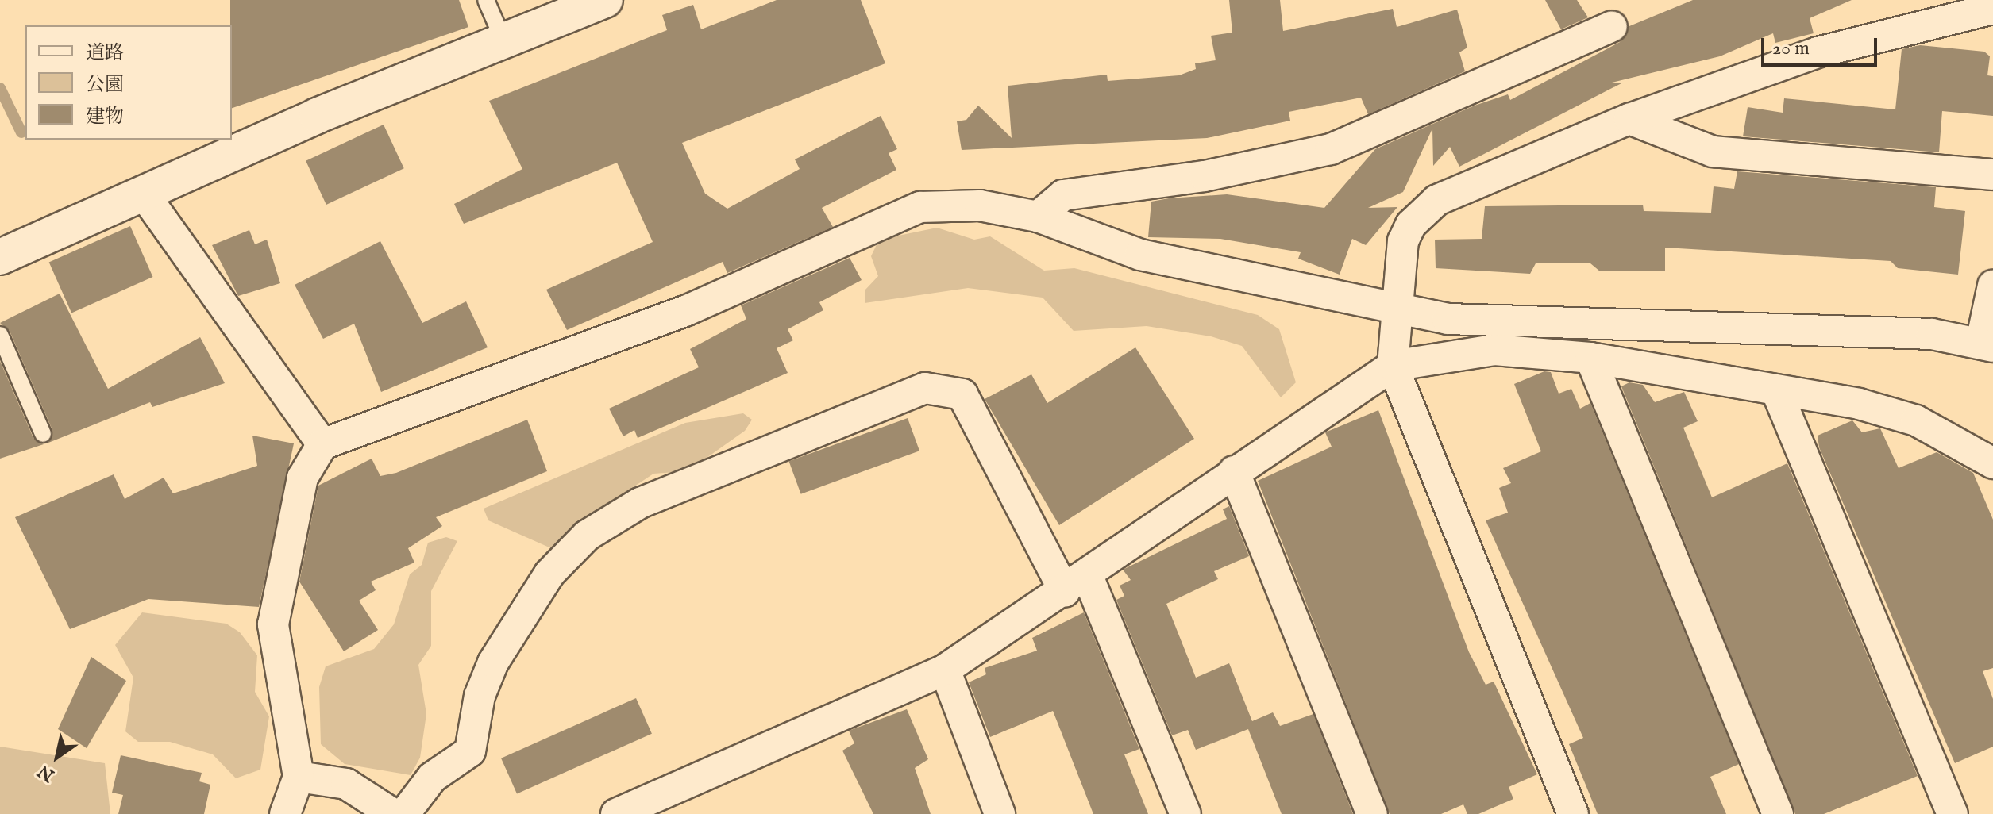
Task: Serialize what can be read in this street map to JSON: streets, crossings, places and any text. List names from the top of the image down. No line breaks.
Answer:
{"legend":["道路","公園","建物"],"scale_bar":"20 m","north":"bottom left"}
